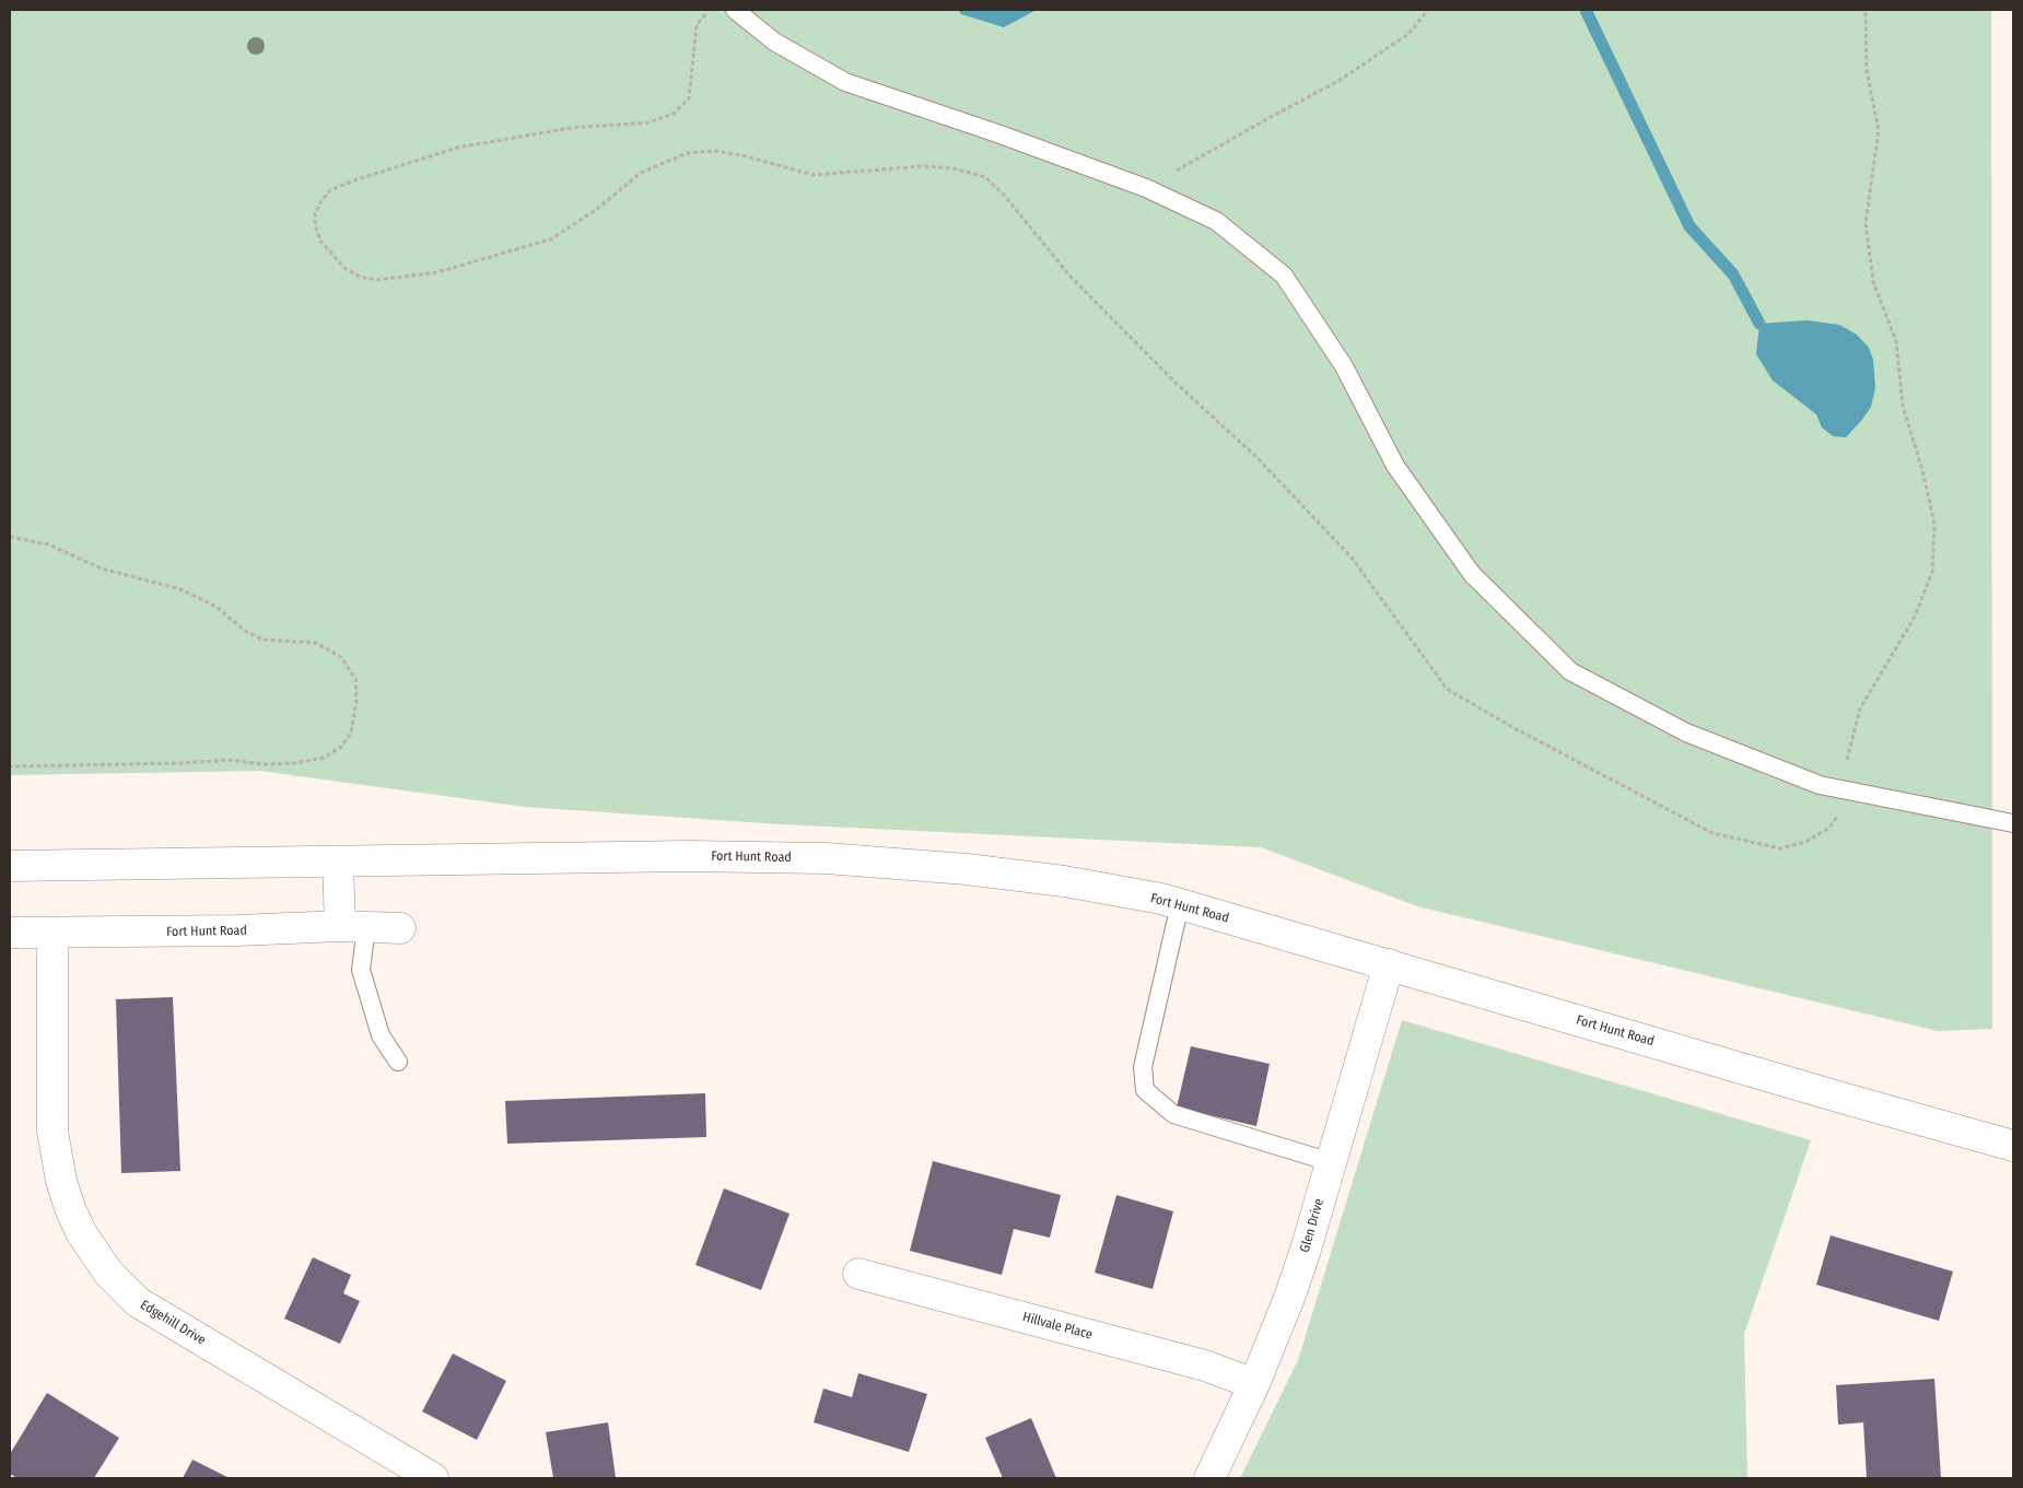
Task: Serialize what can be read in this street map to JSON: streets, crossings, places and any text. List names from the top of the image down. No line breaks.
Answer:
{"streets":{"street":["Fort Hunt Road","Glen Drive","Edgehill Drive","Hillvale Place"]},"crossings":[["Fort Hunt Road","Glen Drive"],["Fort Hunt Road","Edgehill Drive"],["Glen Drive","Hillvale Place"]]}
